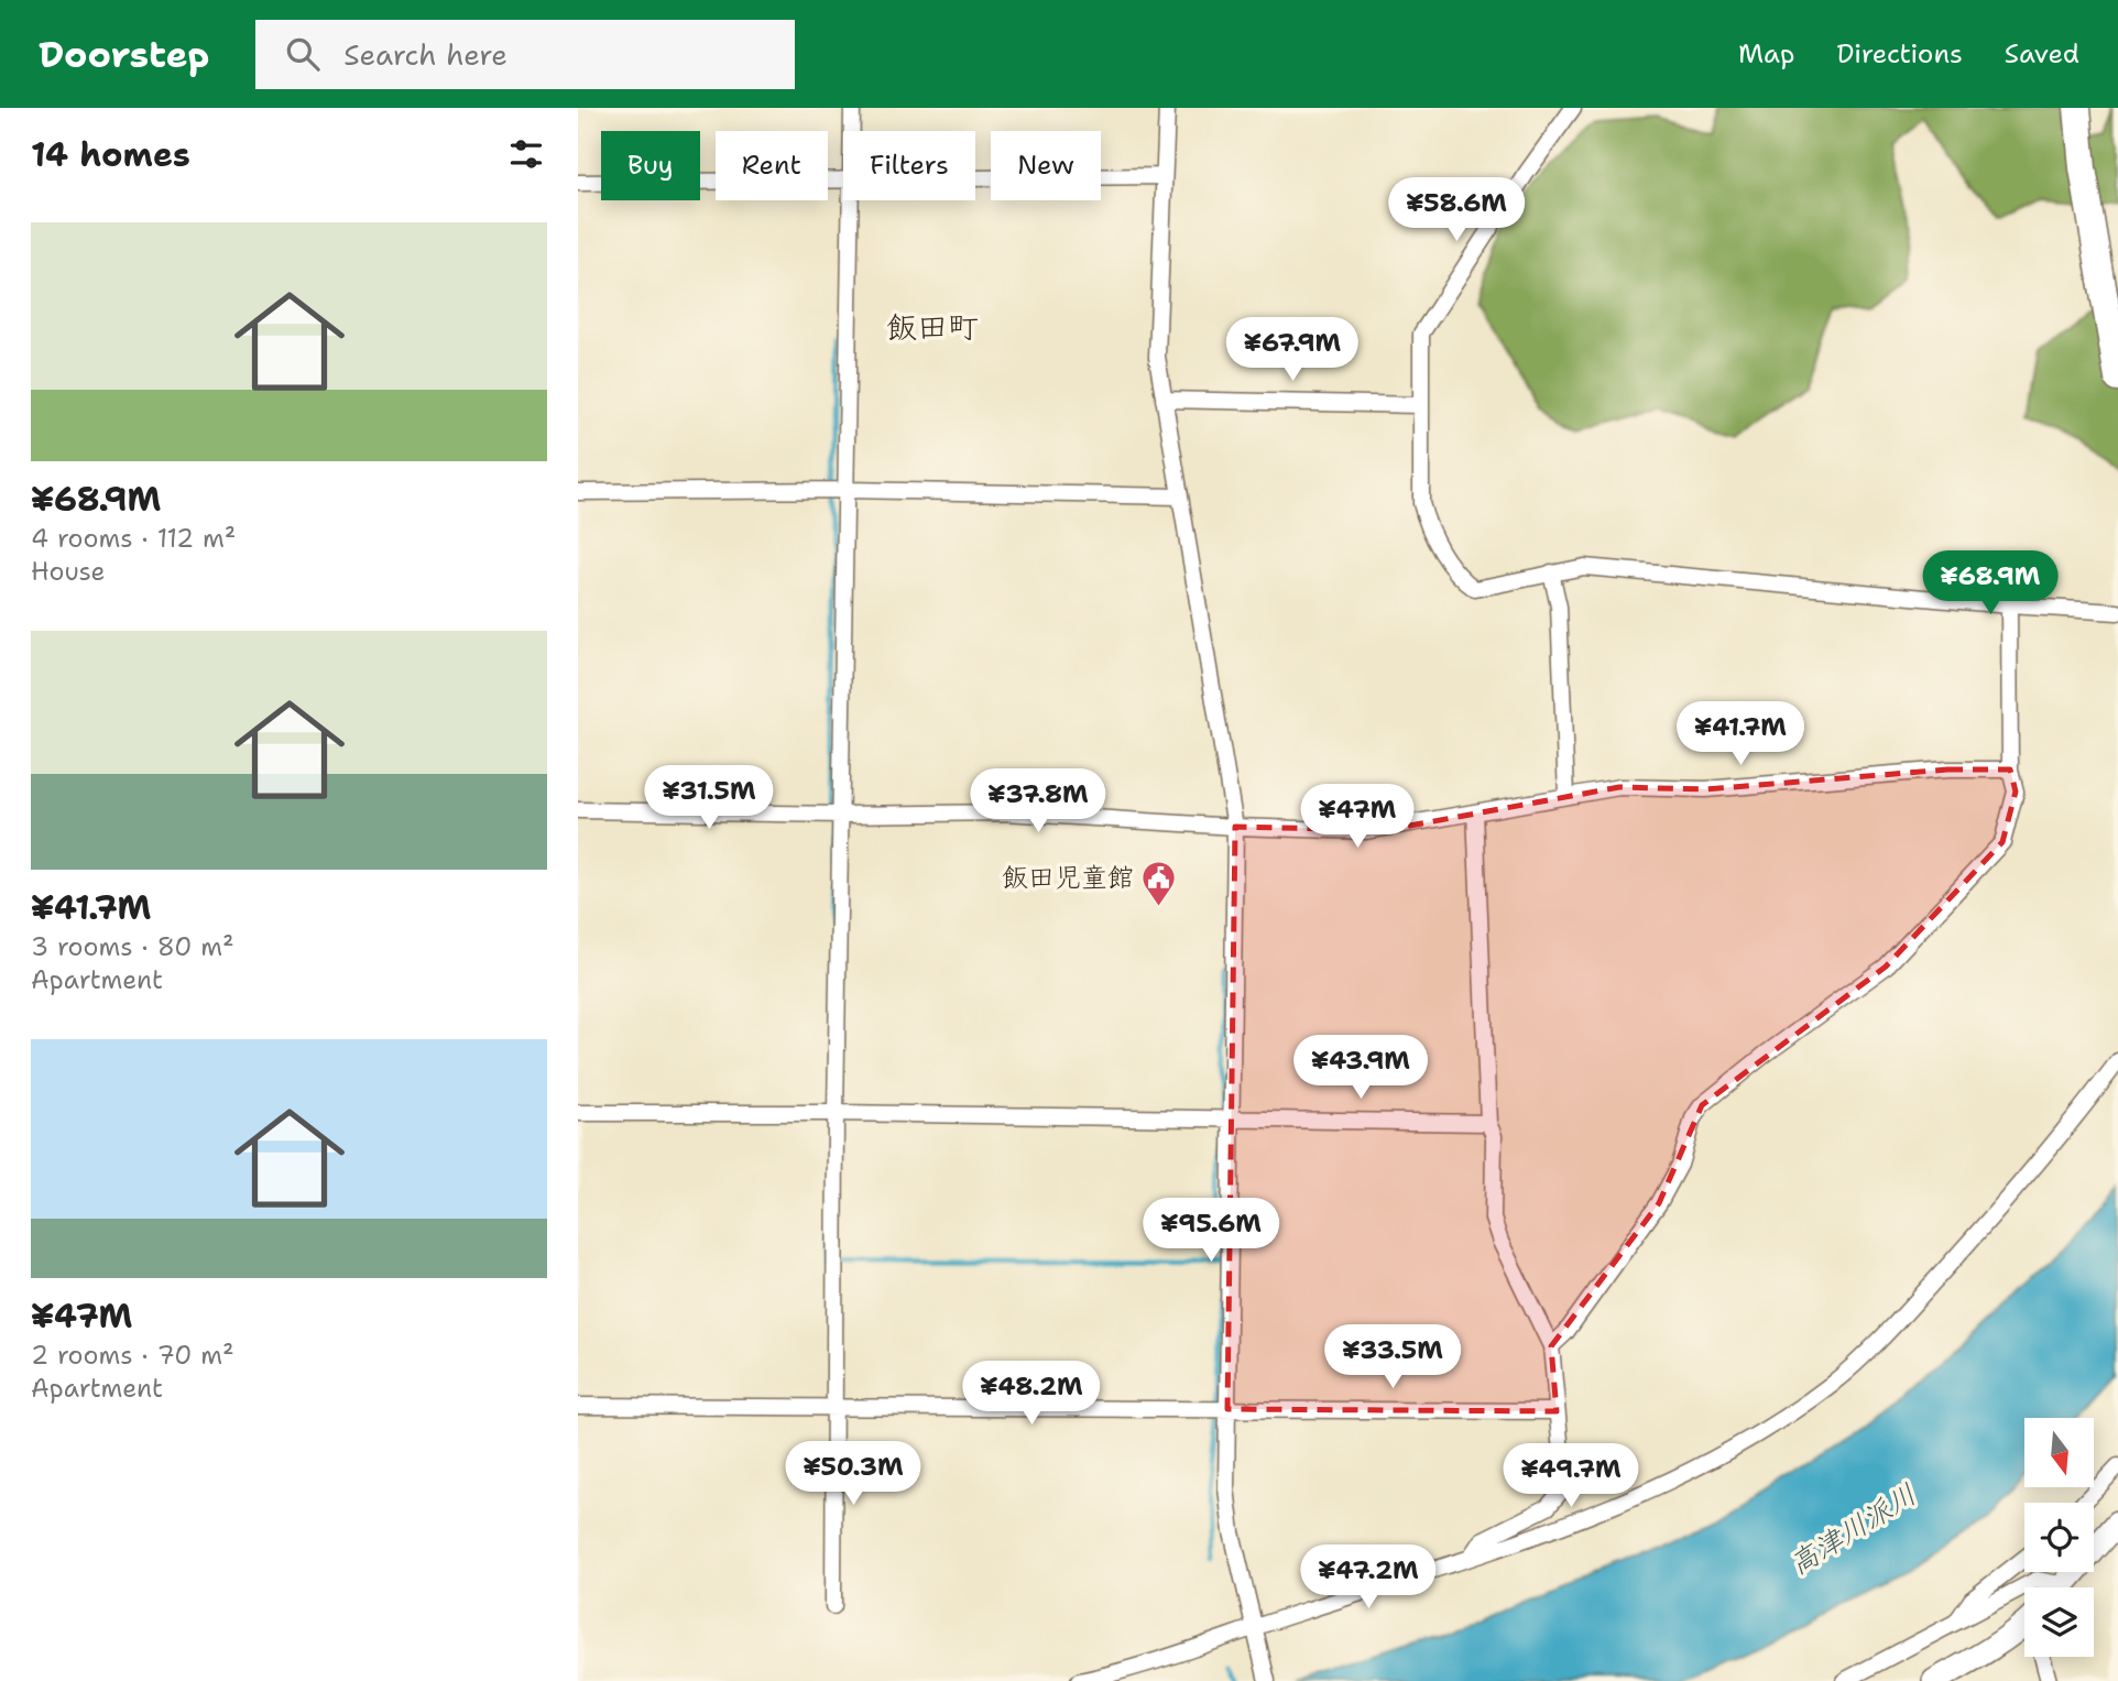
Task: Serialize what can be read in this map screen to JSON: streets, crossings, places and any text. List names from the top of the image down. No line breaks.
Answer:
{"districts":["飯田町"],"water":["高津川派川"],"places":{"public building":["飯田児童館"]},"north":"bottom","page":{"header":"Doorstep","search":"Search here","nav":["Map","Directions","Saved"],"heading":"14 homes","chip":["Buy","Rent","Filters","New"],"price":["¥58.6M","¥67.9M","¥68.9M","¥41.7M","¥31.5M","¥37.8M","¥47M","¥43.9M","¥95.6M","¥33.5M","¥48.2M","¥50.3M","¥49.7M","¥47.2M"],"list":[{"name":"¥68.9M","note":"4 rooms · 112 m² · House"},{"name":"¥41.7M","note":"3 rooms · 80 m² · Apartment"},{"name":"¥47M","note":"2 rooms · 70 m² · Apartment"}]}}
